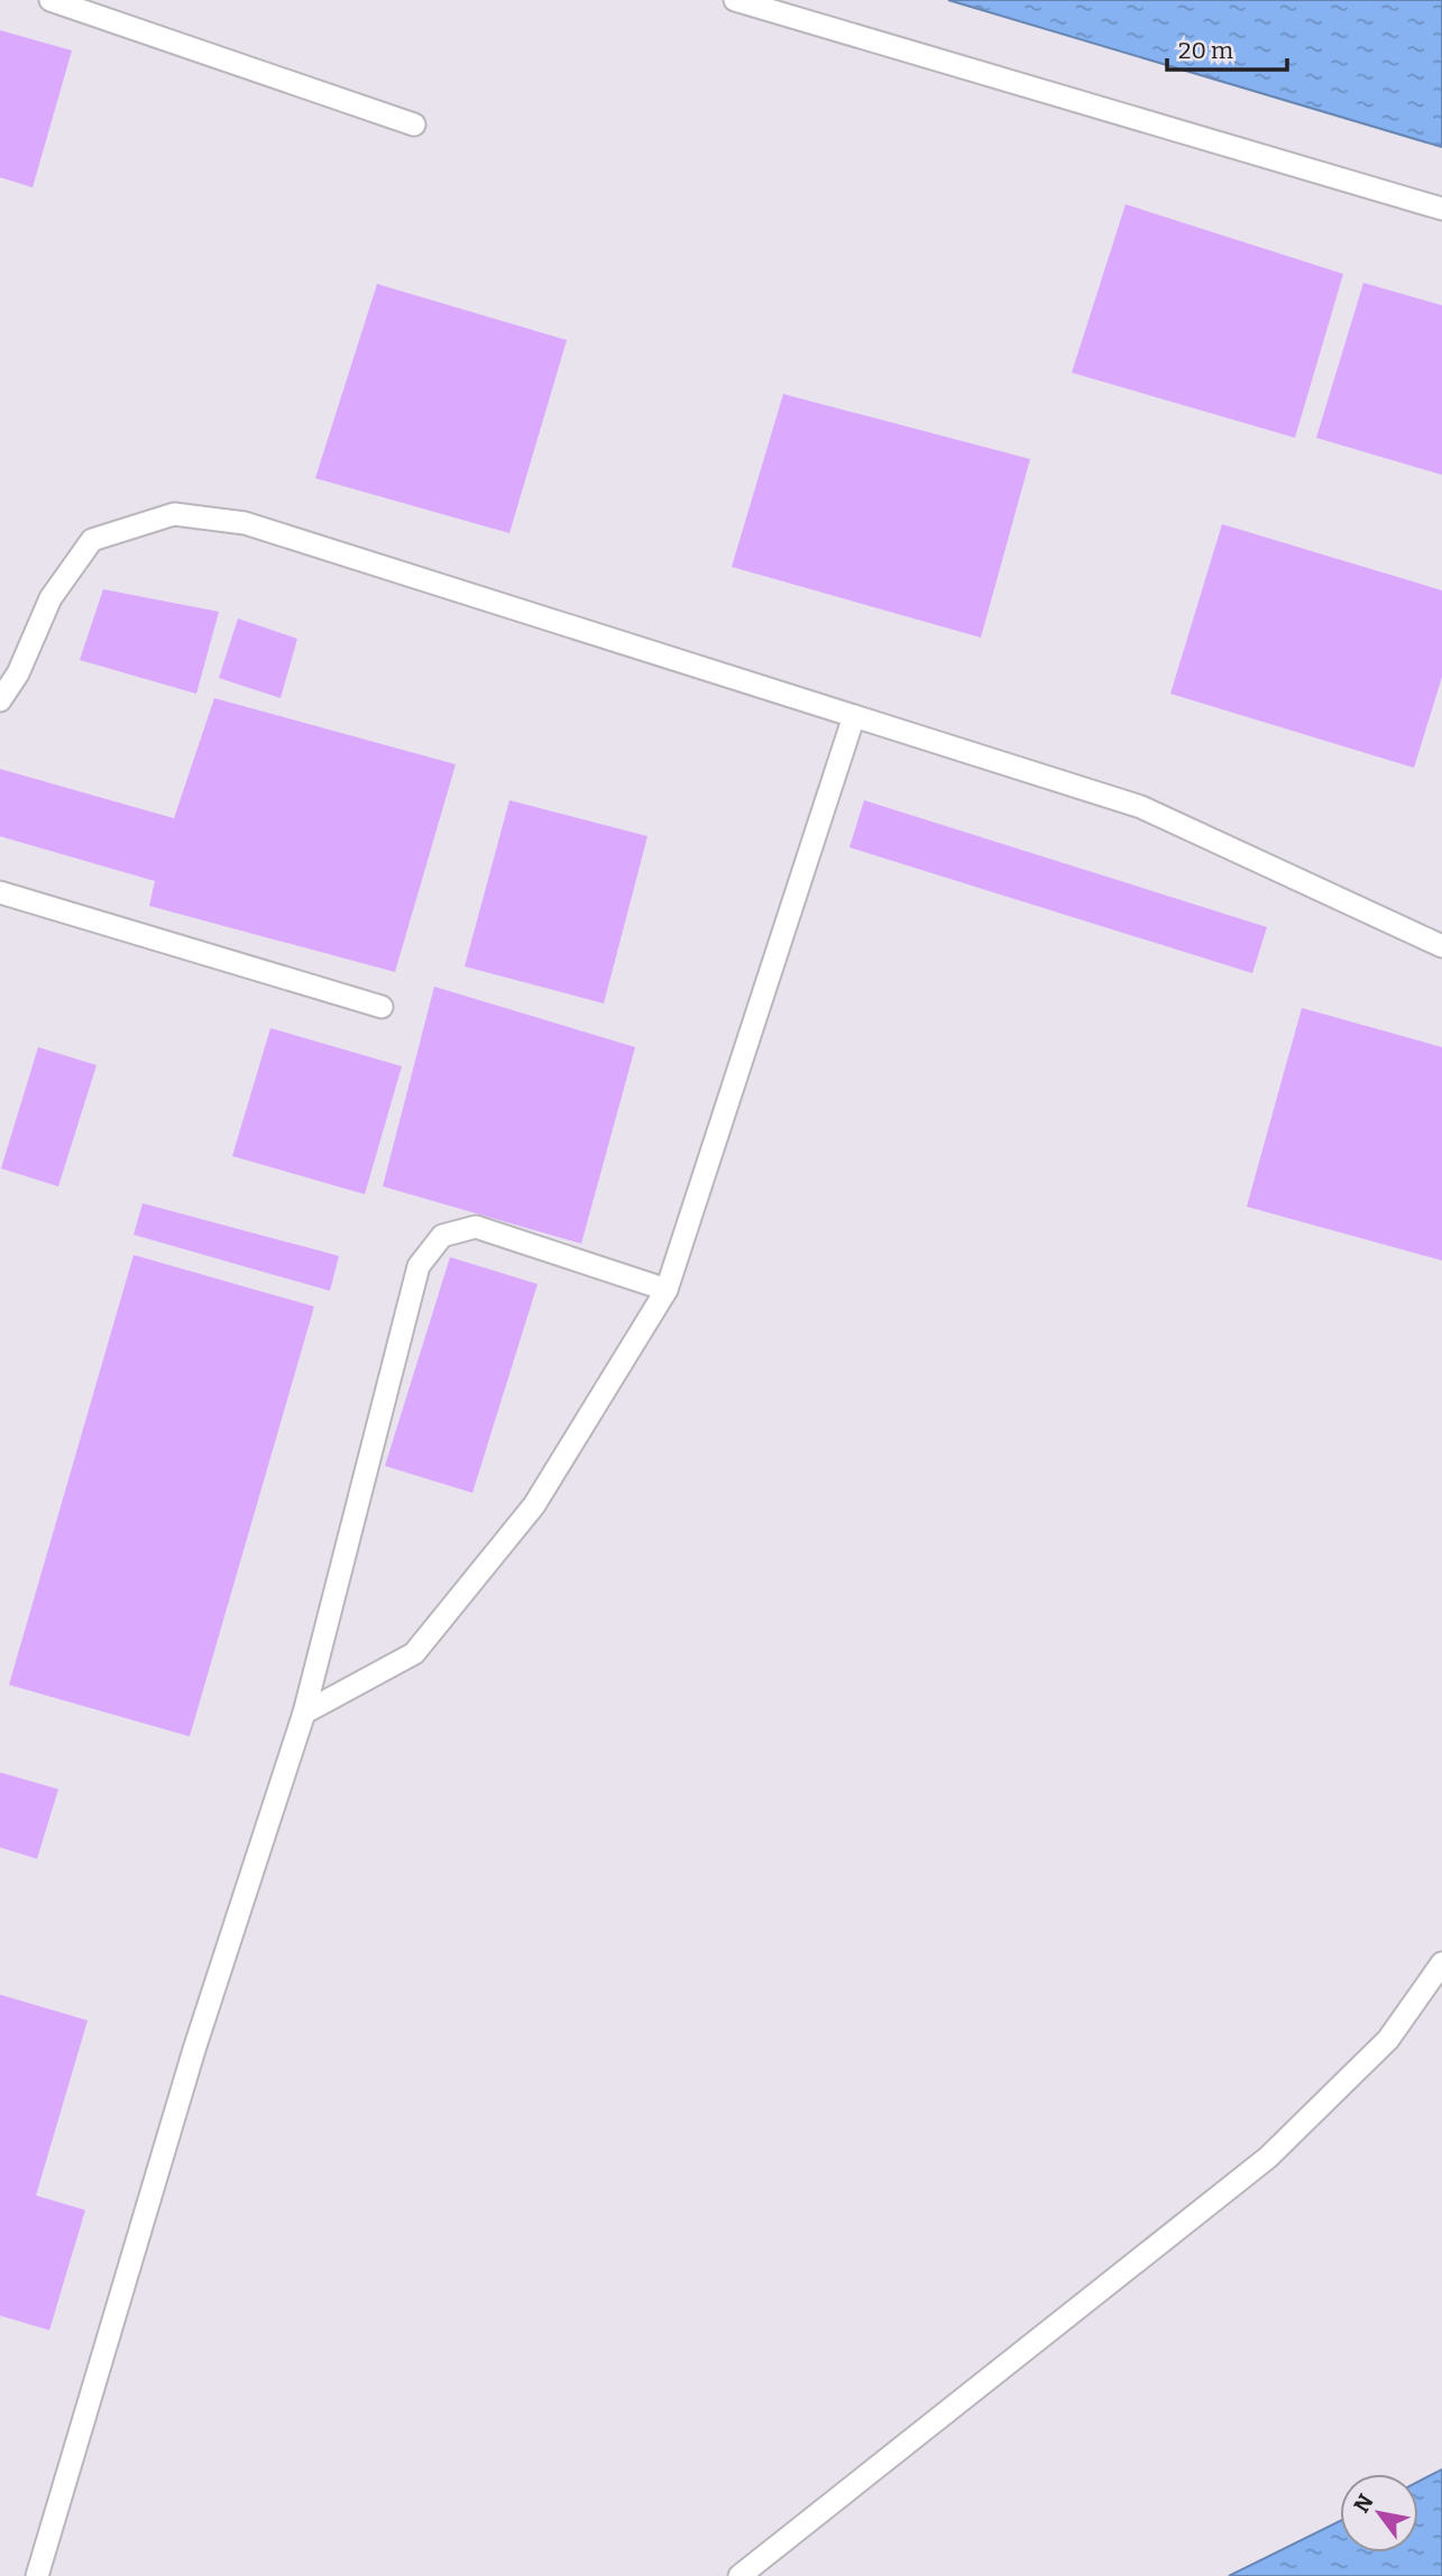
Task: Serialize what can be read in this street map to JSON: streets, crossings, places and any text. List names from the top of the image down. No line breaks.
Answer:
{"scale_bar":"20 m","north":"top left"}
